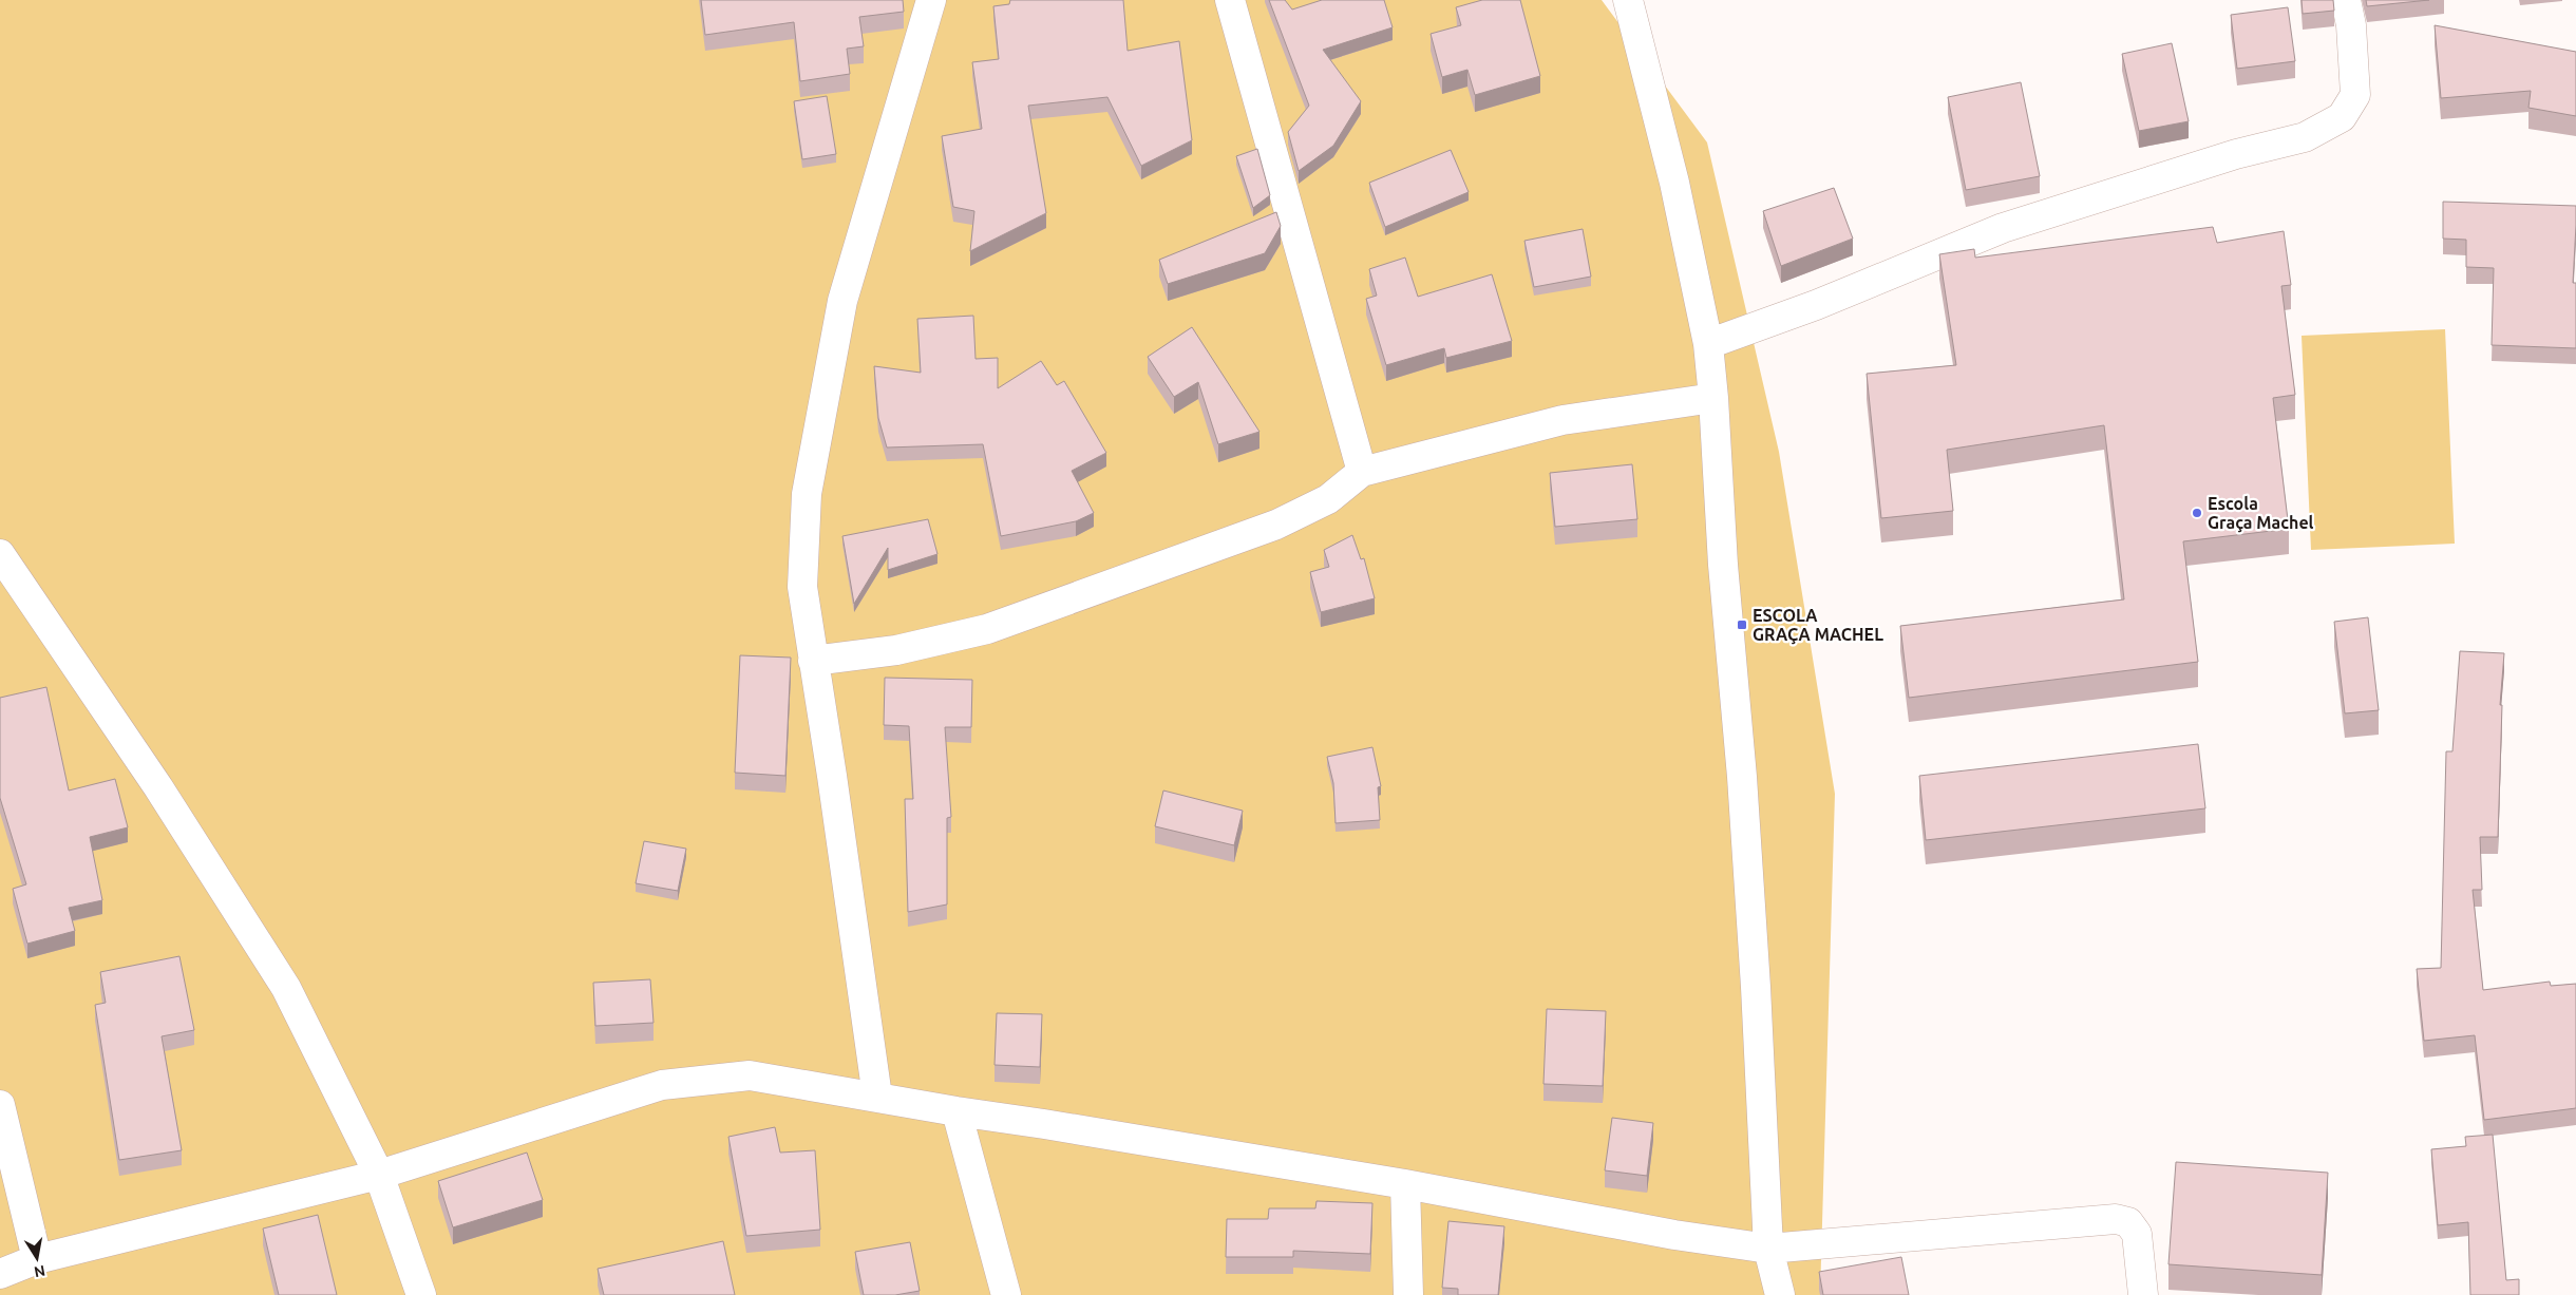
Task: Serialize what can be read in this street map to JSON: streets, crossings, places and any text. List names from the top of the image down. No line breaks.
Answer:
{"places":{"other":["Escola Graça Machel"],"transit":["ESCOLA GRAÇA MACHEL"]},"north":"bottom"}
